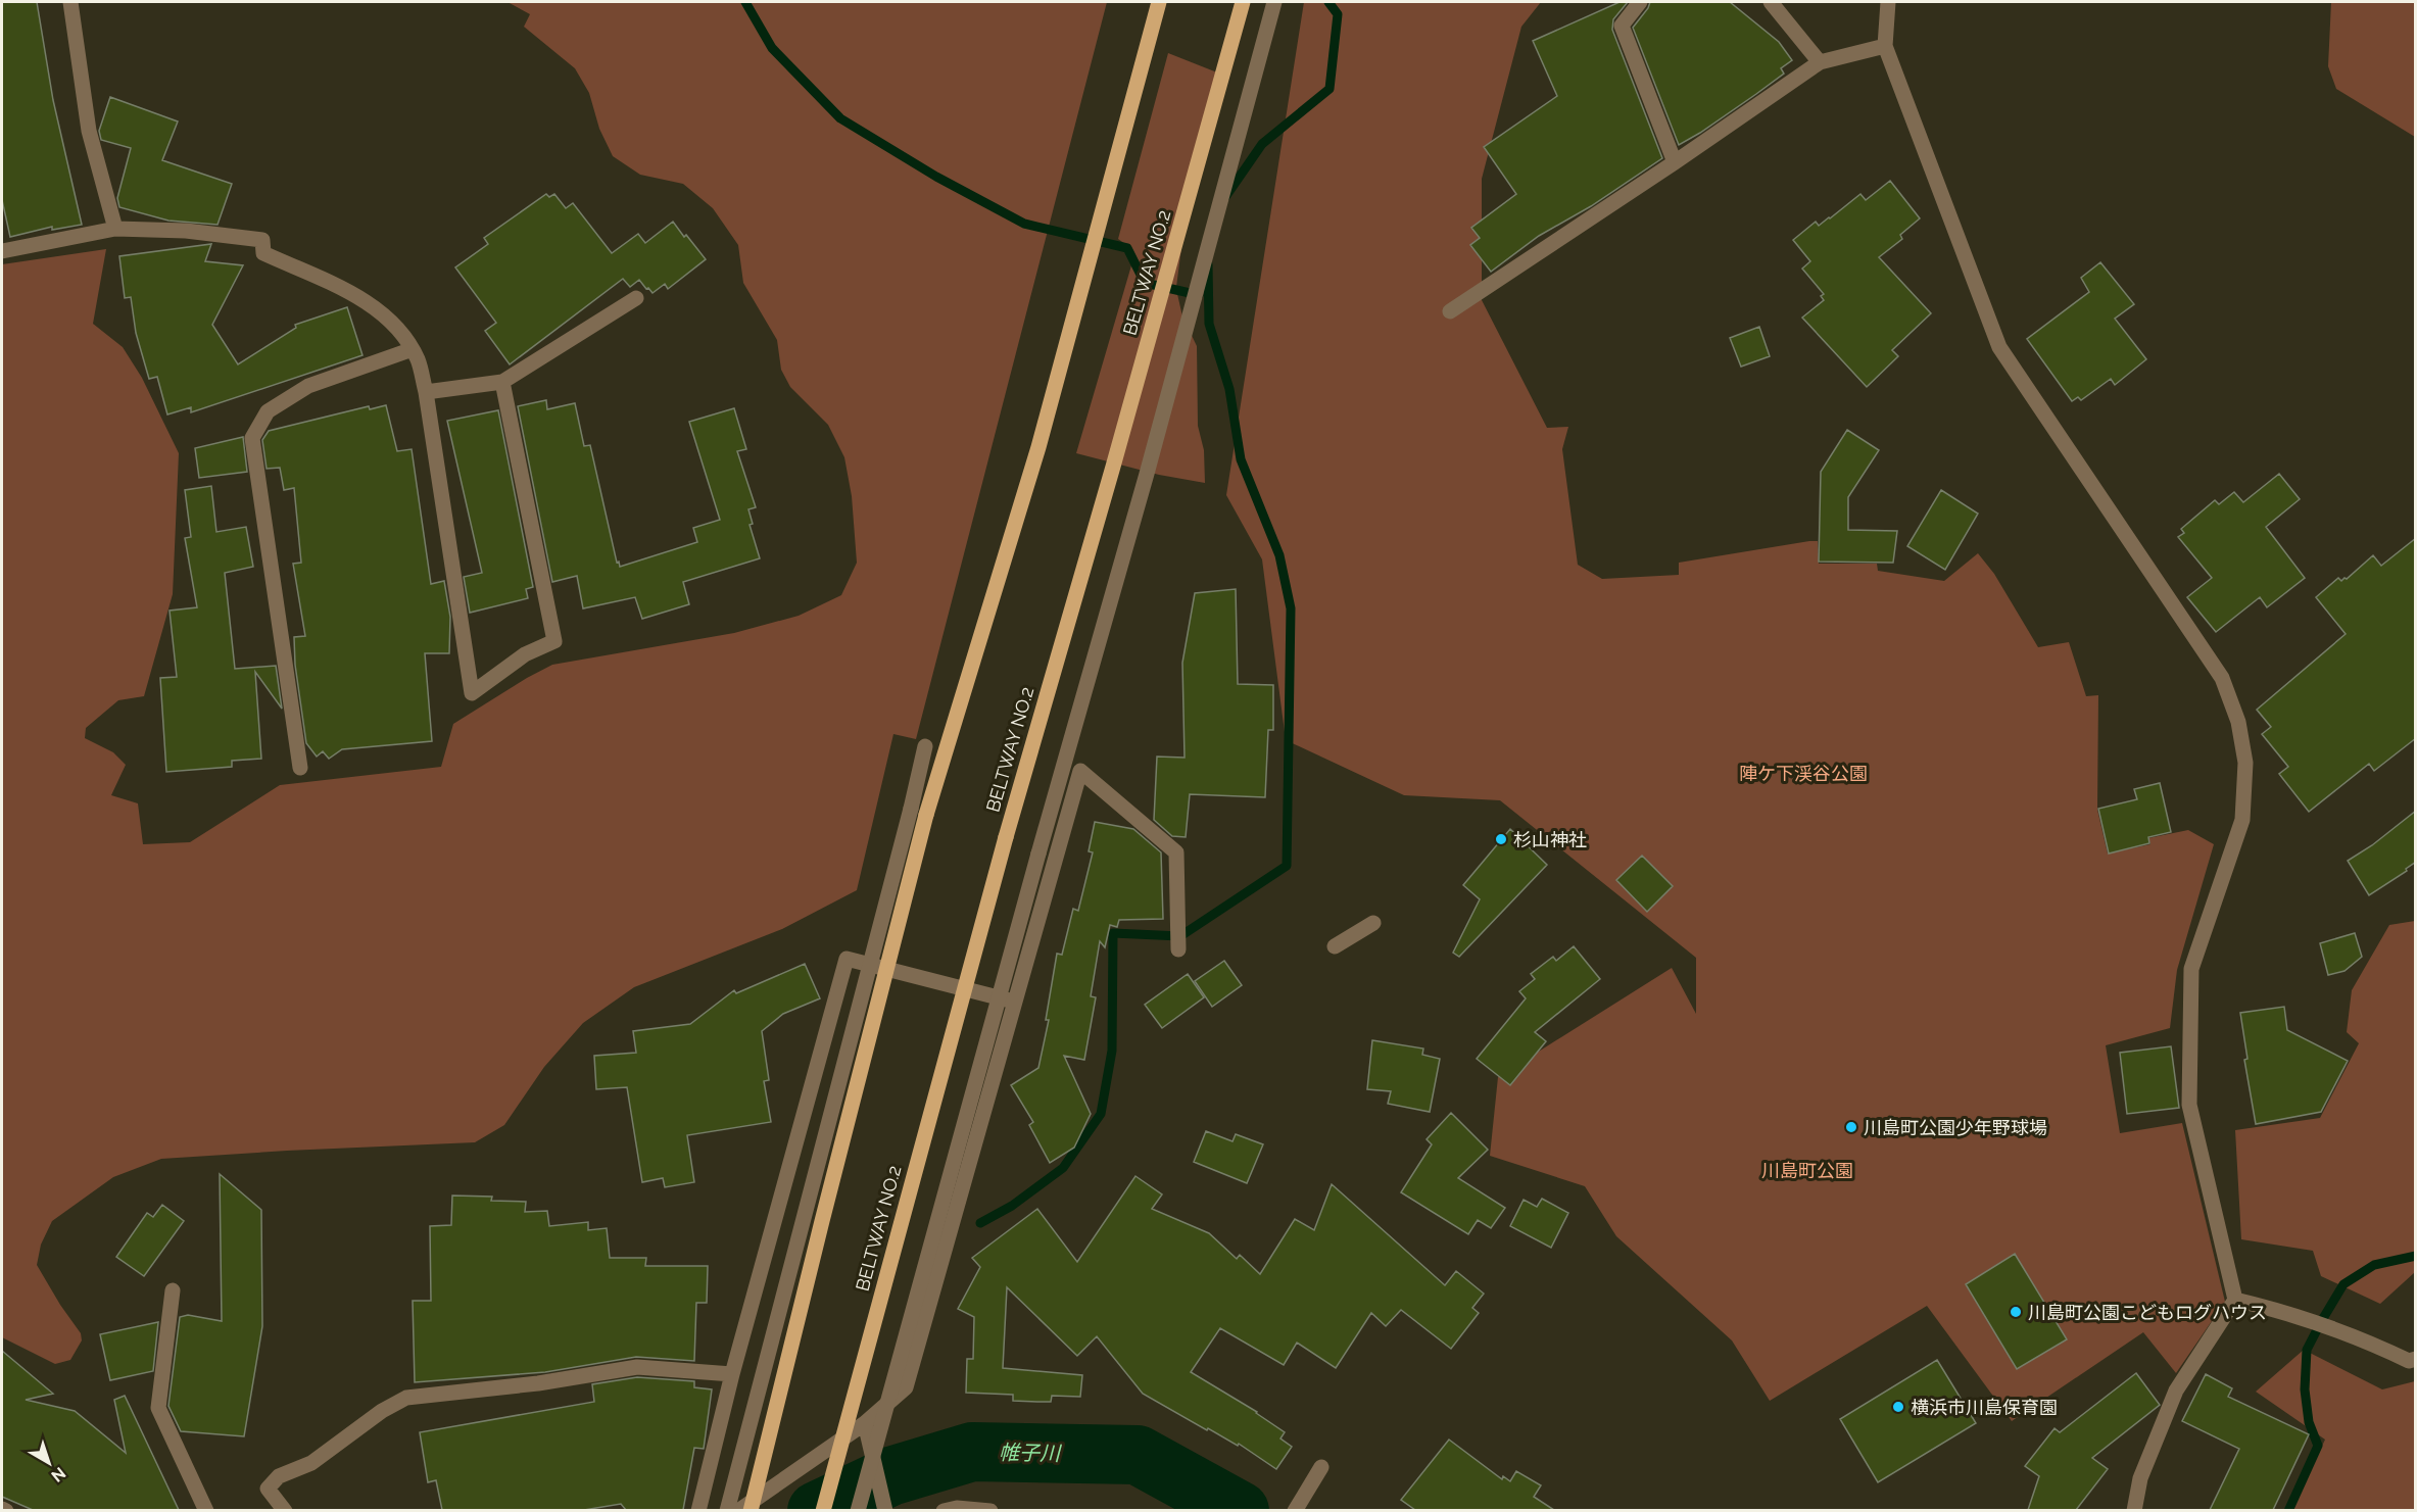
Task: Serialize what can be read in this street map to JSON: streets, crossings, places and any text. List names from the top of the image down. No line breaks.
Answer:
{"streets":{"main road":["BELTWAY NO.2"]},"water":["帷子川"],"parks":["陣ケ下渓谷公園","川島町公園"],"places":["杉山神社","川島町公園少年野球場","川島町公園こどもログハウス","横浜市川島保育園"],"north":"bottom right"}
